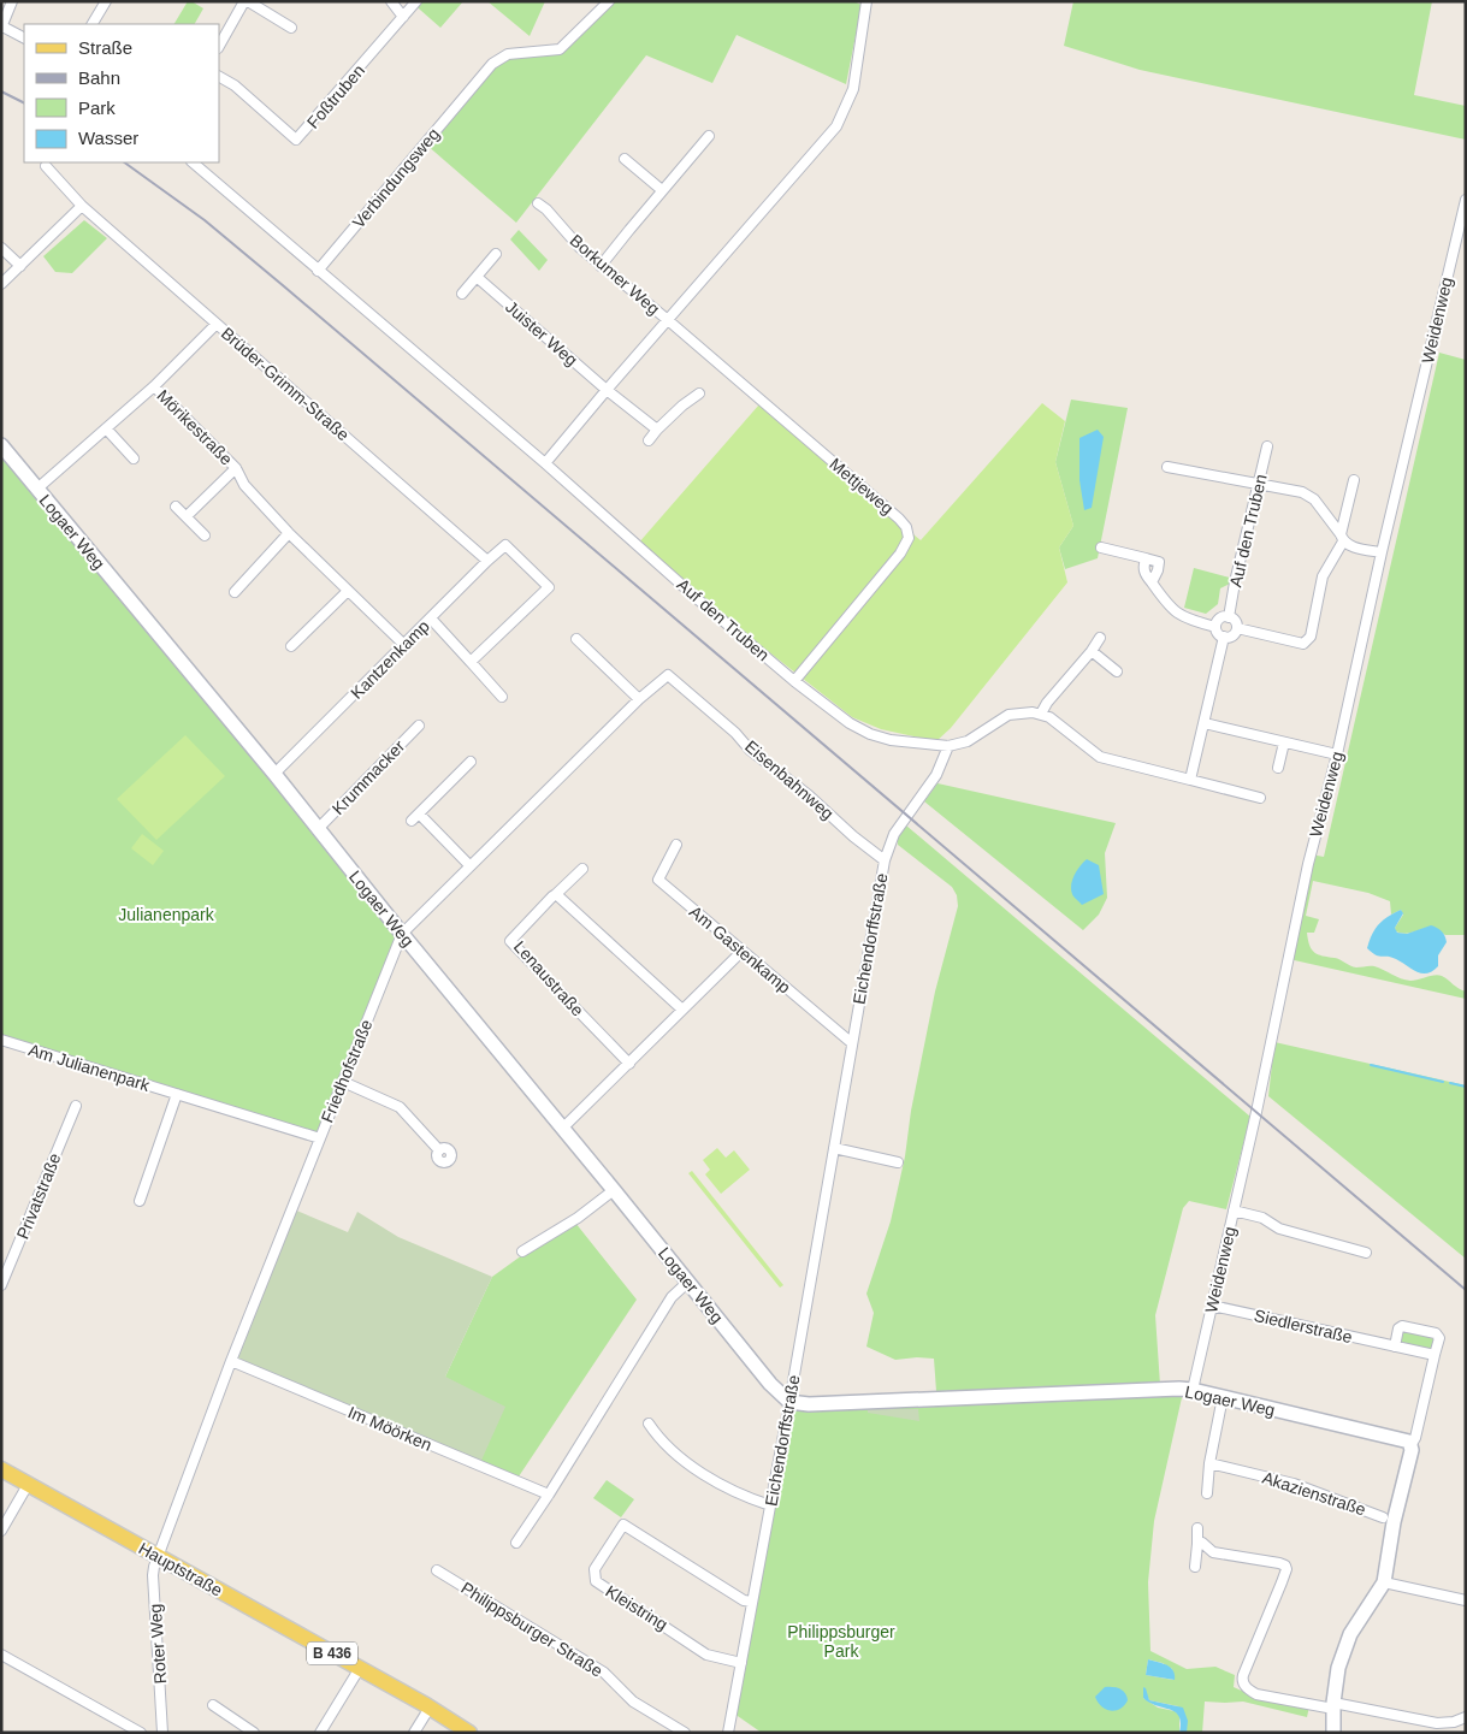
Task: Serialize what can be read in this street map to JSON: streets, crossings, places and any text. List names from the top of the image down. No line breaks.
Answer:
{"streets":{"main road":["Hauptstraße","B 436"],"street":["Foßtruben","Verbindungsweg","Borkumer Weg","Weidenweg","Juister Weg","Brüder-Grimm-Straße","Mörikestraße","Mettjeweg","Auf den Truben","Logaer Weg","Kantzenkamp","Krummacker","Eisenbahnweg","Eichendorffstraße","Am Gastenkamp","Lenaustraße","Am Julianenpark","Friedhofstraße","Privatstraße","Siedlerstraße","Im Möörken","Akazienstraße","Kleistring","Philippsburger Straße","Roter Weg"]},"crossings":[["Verbindungsweg","Auf den Truben"],["Borkumer Weg","Mettjeweg"],["Weidenweg","Logaer Weg"],["Weidenweg","Siedlerstraße"],["Brüder-Grimm-Straße","Kantzenkamp"],["Mörikestraße","Kantzenkamp"],["Mettjeweg","Auf den Truben"],["Auf den Truben","Eichendorffstraße"],["Logaer Weg","Kantzenkamp"],["Logaer Weg","Krummacker"],["Logaer Weg","Eichendorffstraße"],["Logaer Weg","Friedhofstraße"],["Eisenbahnweg","Eichendorffstraße"],["Eisenbahnweg","Friedhofstraße"],["Eichendorffstraße","Am Gastenkamp"],["Eichendorffstraße","Kleistring"],["Am Julianenpark","Friedhofstraße"],["Friedhofstraße","Im Möörken"],["Friedhofstraße","Hauptstraße"],["Friedhofstraße","Roter Weg"],["Hauptstraße","Roter Weg"]],"parks":["Julianenpark","Philippsburger Park"],"legend":["Straße","Bahn","Park","Wasser"]}
